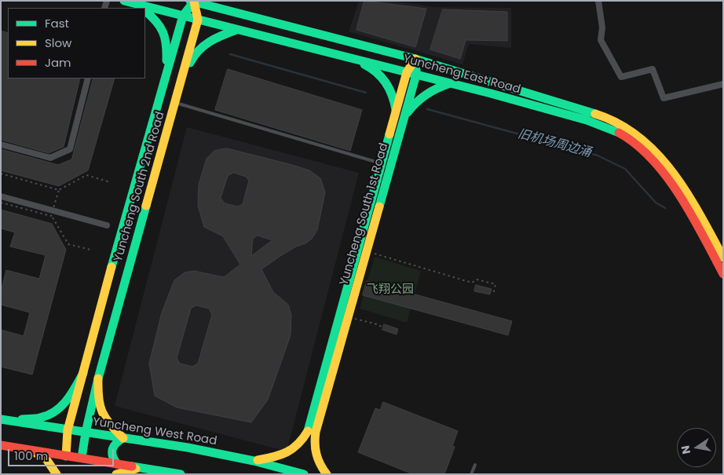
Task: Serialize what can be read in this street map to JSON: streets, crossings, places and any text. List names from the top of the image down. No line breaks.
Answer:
{"streets":{"main road":["Yuncheng East Road","Yuncheng South 2nd Road","Yuncheng South 1st Road","Yuncheng West Road"]},"crossings":[["Yuncheng East Road","Yuncheng South 2nd Road"],["Yuncheng East Road","Yuncheng South 1st Road"]],"water":["旧机场周边涌"],"parks":["飞翔公园"],"legend":["Fast","Slow","Jam"],"scale_bar":"100 m","north":"left"}
